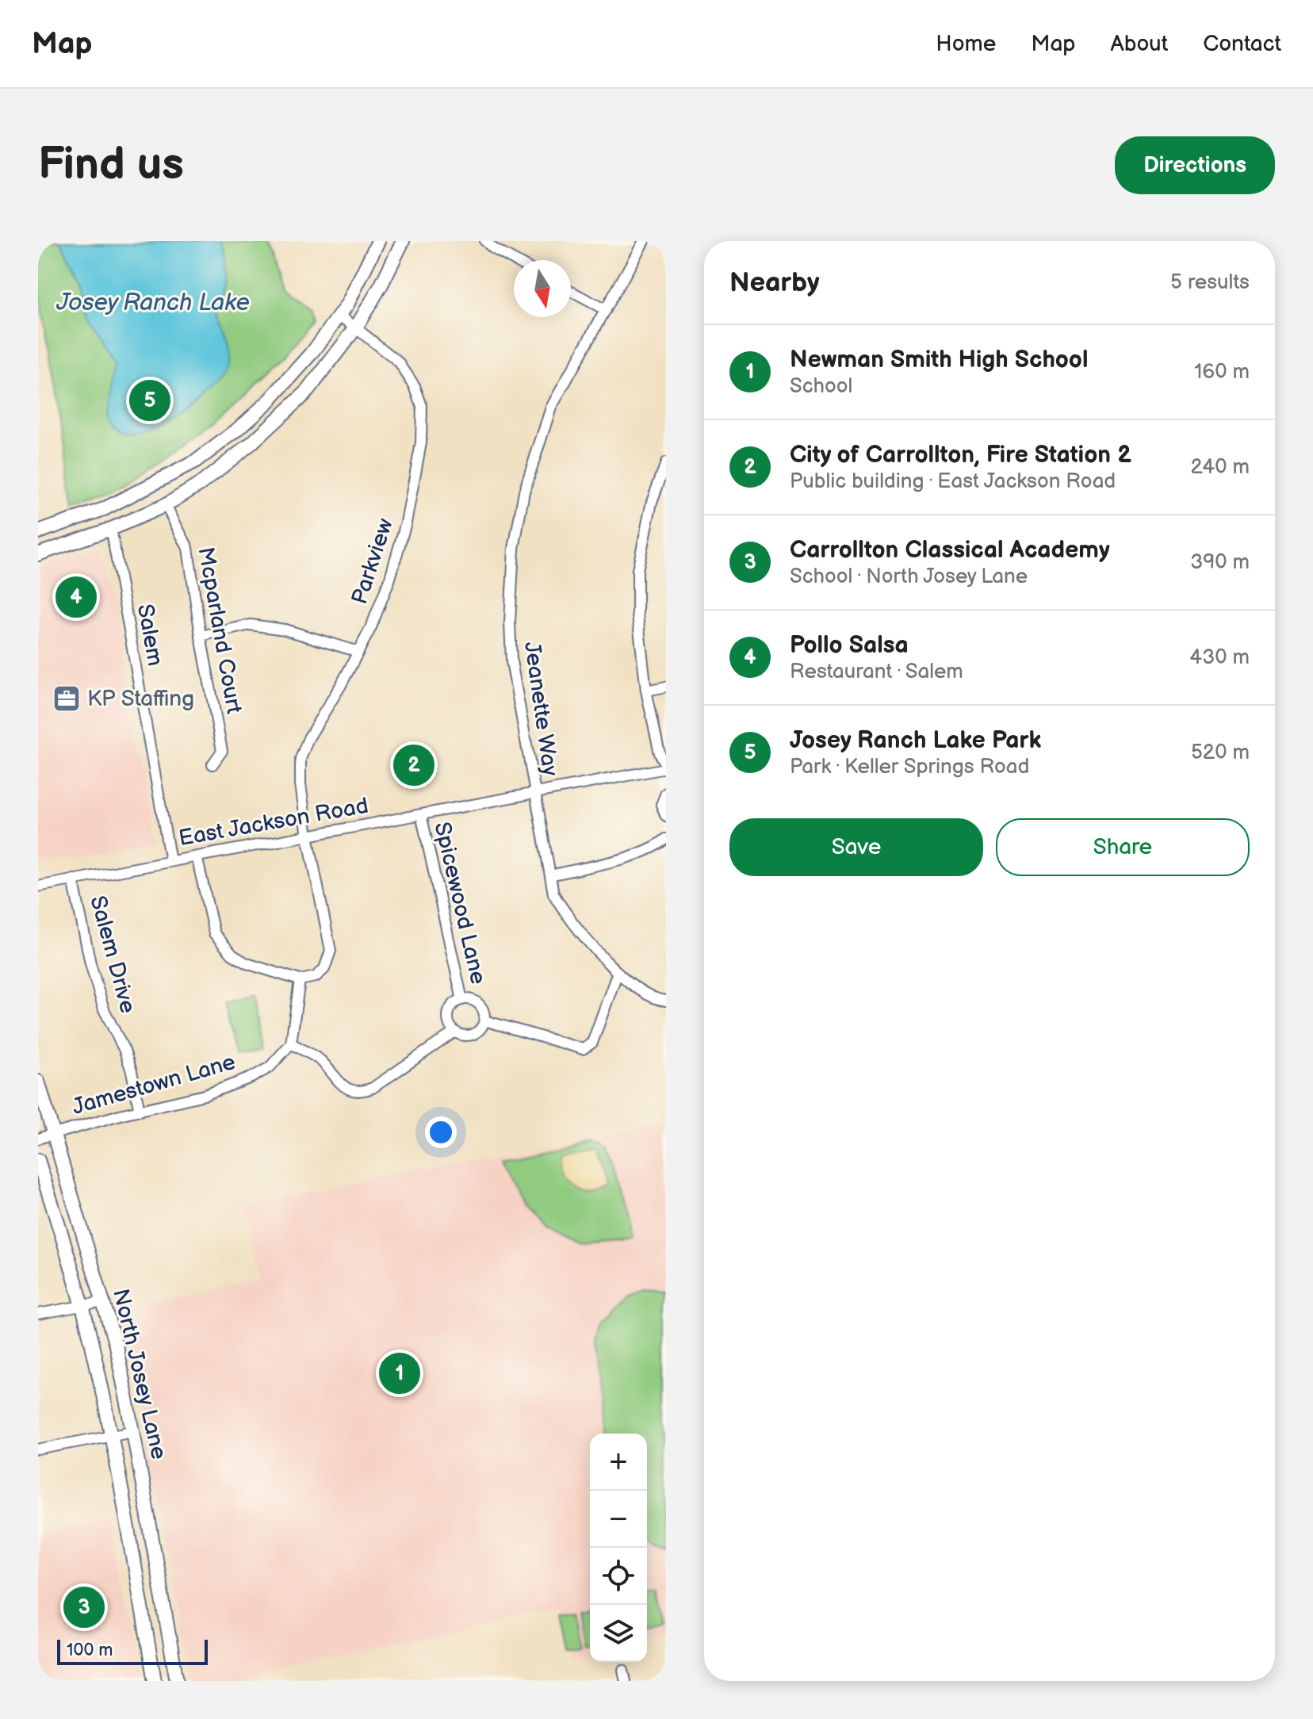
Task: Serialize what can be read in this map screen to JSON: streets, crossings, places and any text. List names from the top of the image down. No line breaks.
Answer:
{"streets":{"main road":["North Josey Lane"],"street":["Parkview","Mcparland Court","Salem","Jeanette Way","East Jackson Road","Spicewood Lane","Salem Drive","Jamestown Lane"]},"crossings":[["Parkview","East Jackson Road"],["Salem","East Jackson Road"],["Jeanette Way","East Jackson Road"],["East Jackson Road","Spicewood Lane"],["East Jackson Road","Salem Drive"],["Salem Drive","Jamestown Lane"],["Jamestown Lane","North Josey Lane"]],"water":["Josey Ranch Lake"],"places":{"office":["KP Staffing"]},"scale_bar":"100 m","north":"bottom","page":{"header":"Map","nav":["Home","Map","About","Contact"],"buttons":["Directions",["Save","Share"]],"title":"Find us","heading":["Nearby","5 results"],"list":[{"mark":"1","name":"Newman Smith High School","note":"School","value":"160 m"},{"mark":"2","name":"City of Carrollton, Fire Station 2","note":"Public building · East Jackson Road","value":"240 m"},{"mark":"3","name":"Carrollton Classical Academy","note":"School · North Josey Lane","value":"390 m"},{"mark":"4","name":"Pollo Salsa","note":"Restaurant · Salem","value":"430 m"},{"mark":"5","name":"Josey Ranch Lake Park","note":"Park · Keller Springs Road","value":"520 m"}],"pins":["5","4","2","1","3"],"map_buttons":["+","−"],"scale":"100 m"}}
